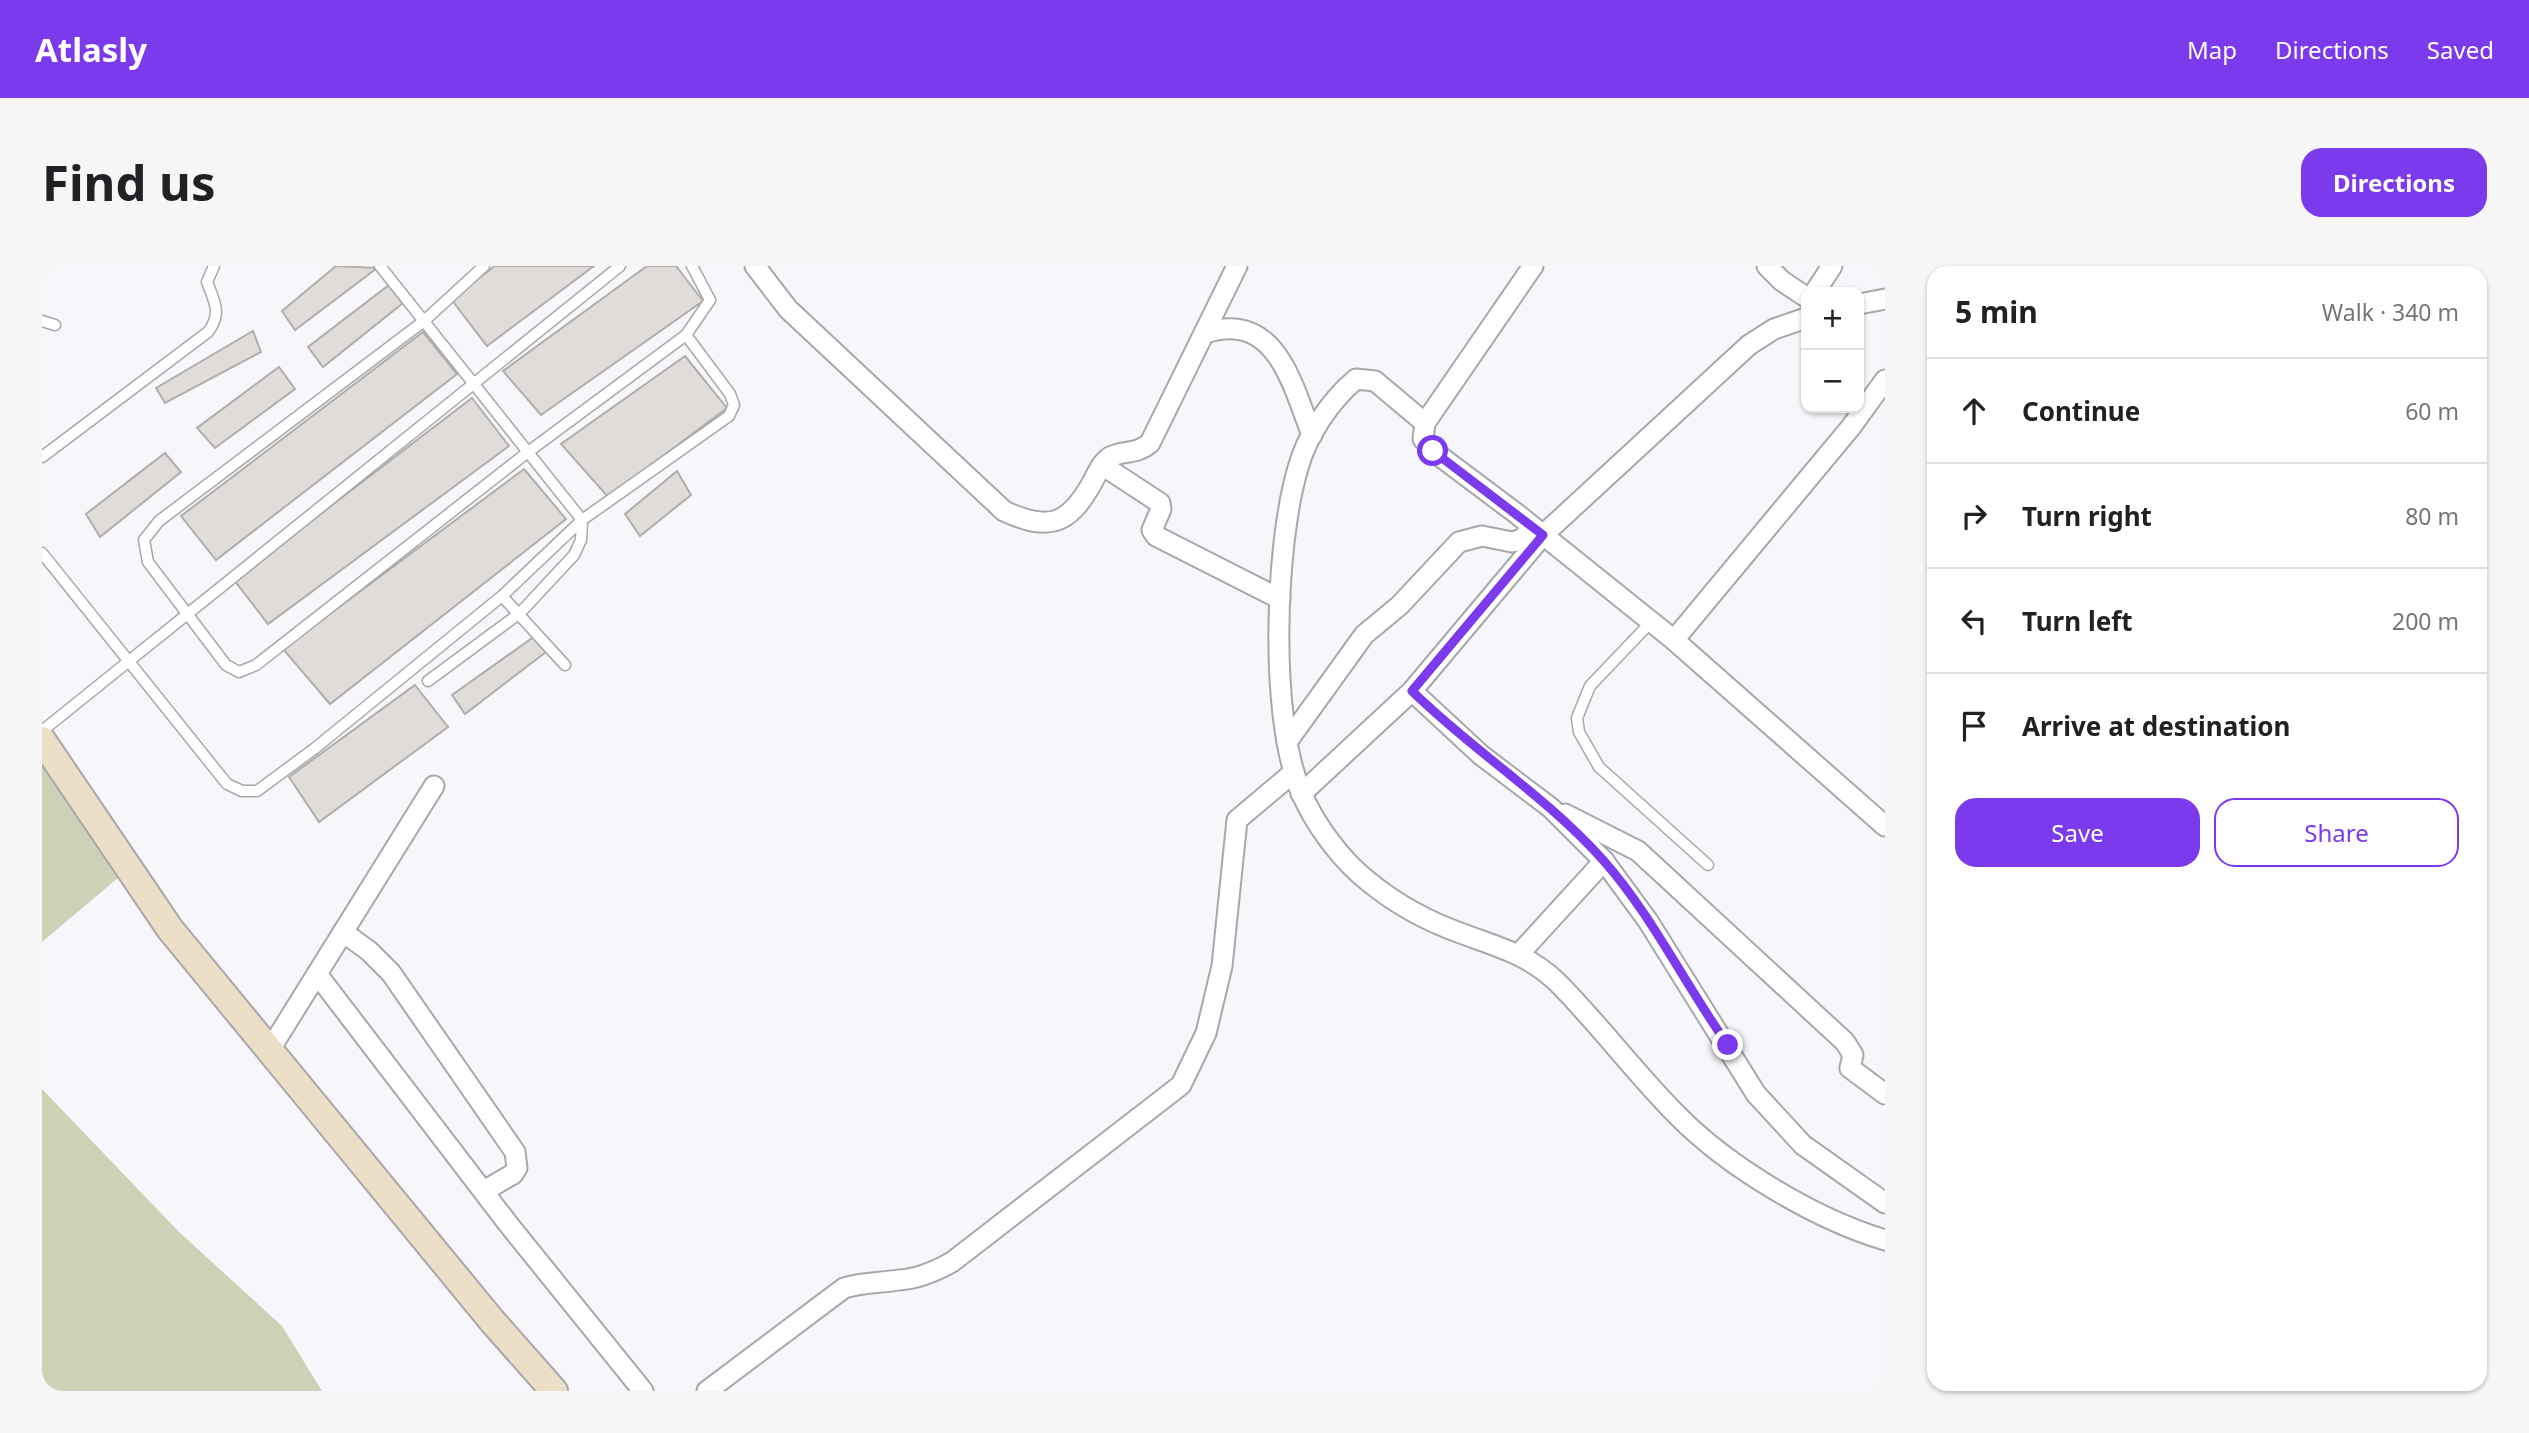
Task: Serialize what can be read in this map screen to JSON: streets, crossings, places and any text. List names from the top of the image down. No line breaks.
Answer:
{"page":{"header":"Atlasly","nav":["Map","Directions","Saved"],"buttons":["Directions",["Save","Share"]],"title":"Find us","heading":["5 min","Walk · 340 m"],"map_buttons":["+","−"],"list":[["Continue","60 m"],["Turn right","80 m"],["Turn left","200 m"],"Arrive at destination"]}}
